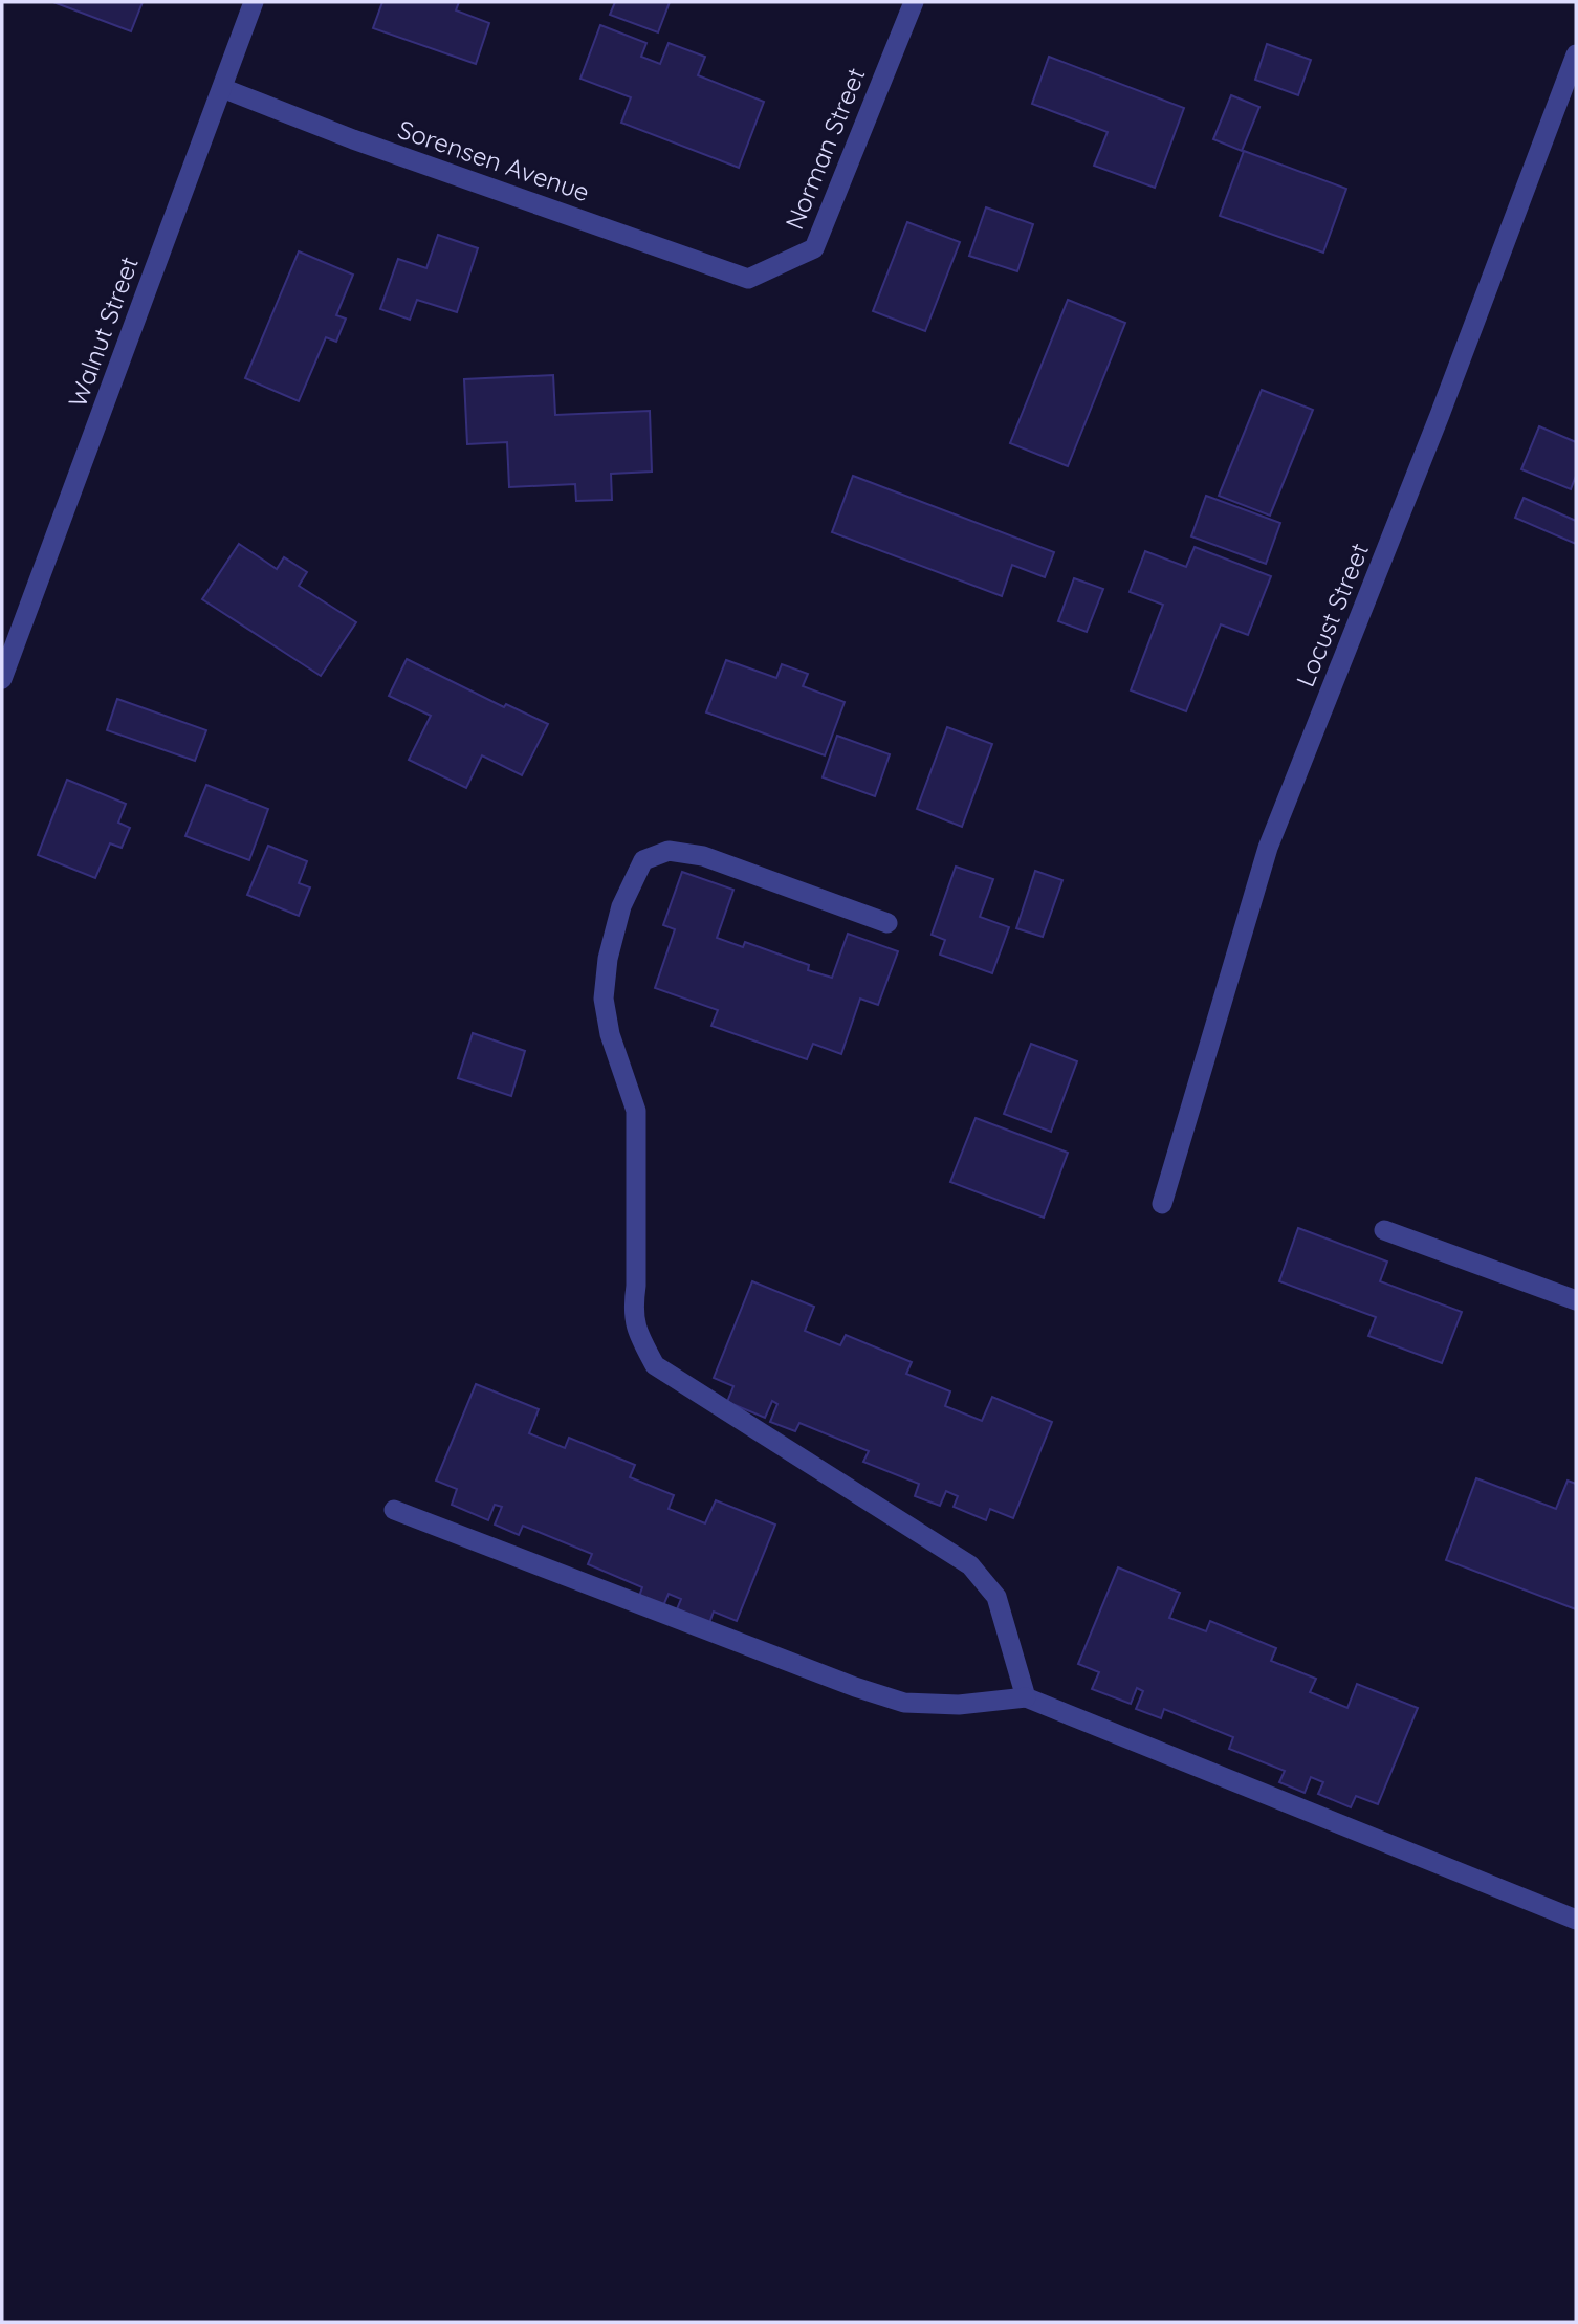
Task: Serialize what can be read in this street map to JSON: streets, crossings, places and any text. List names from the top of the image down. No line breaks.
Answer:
{"streets":{"street":["Norman Street","Sorensen Avenue","Walnut Street","Locust Street"]},"crossings":[["Norman Street","Sorensen Avenue"],["Sorensen Avenue","Walnut Street"]]}
